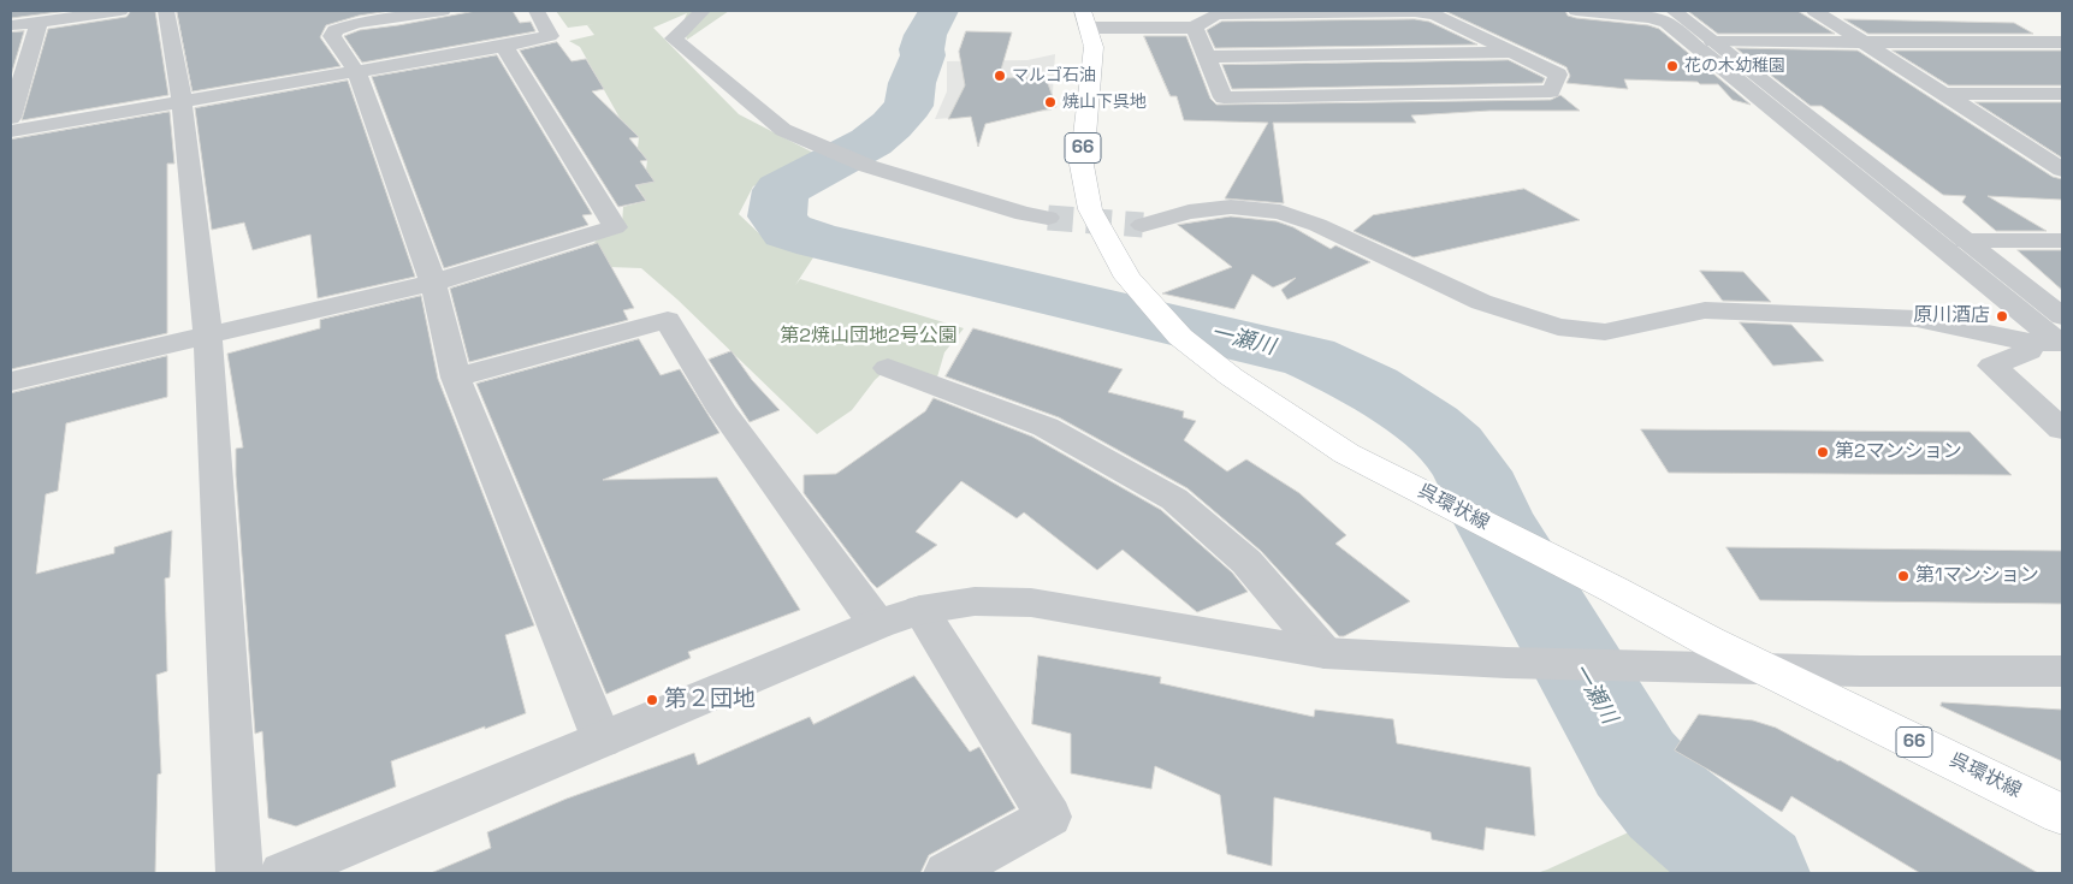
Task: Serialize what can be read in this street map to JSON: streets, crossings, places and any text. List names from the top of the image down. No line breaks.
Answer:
{"streets":{"main road":["66","呉環状線"]},"water":["一瀬川"],"parks":["第2焼山団地2号公園"],"places":["花の木幼稚園","マルゴ石油","焼山下呉地","原川酒店","第2マンション","第1マンション","第２団地"]}
